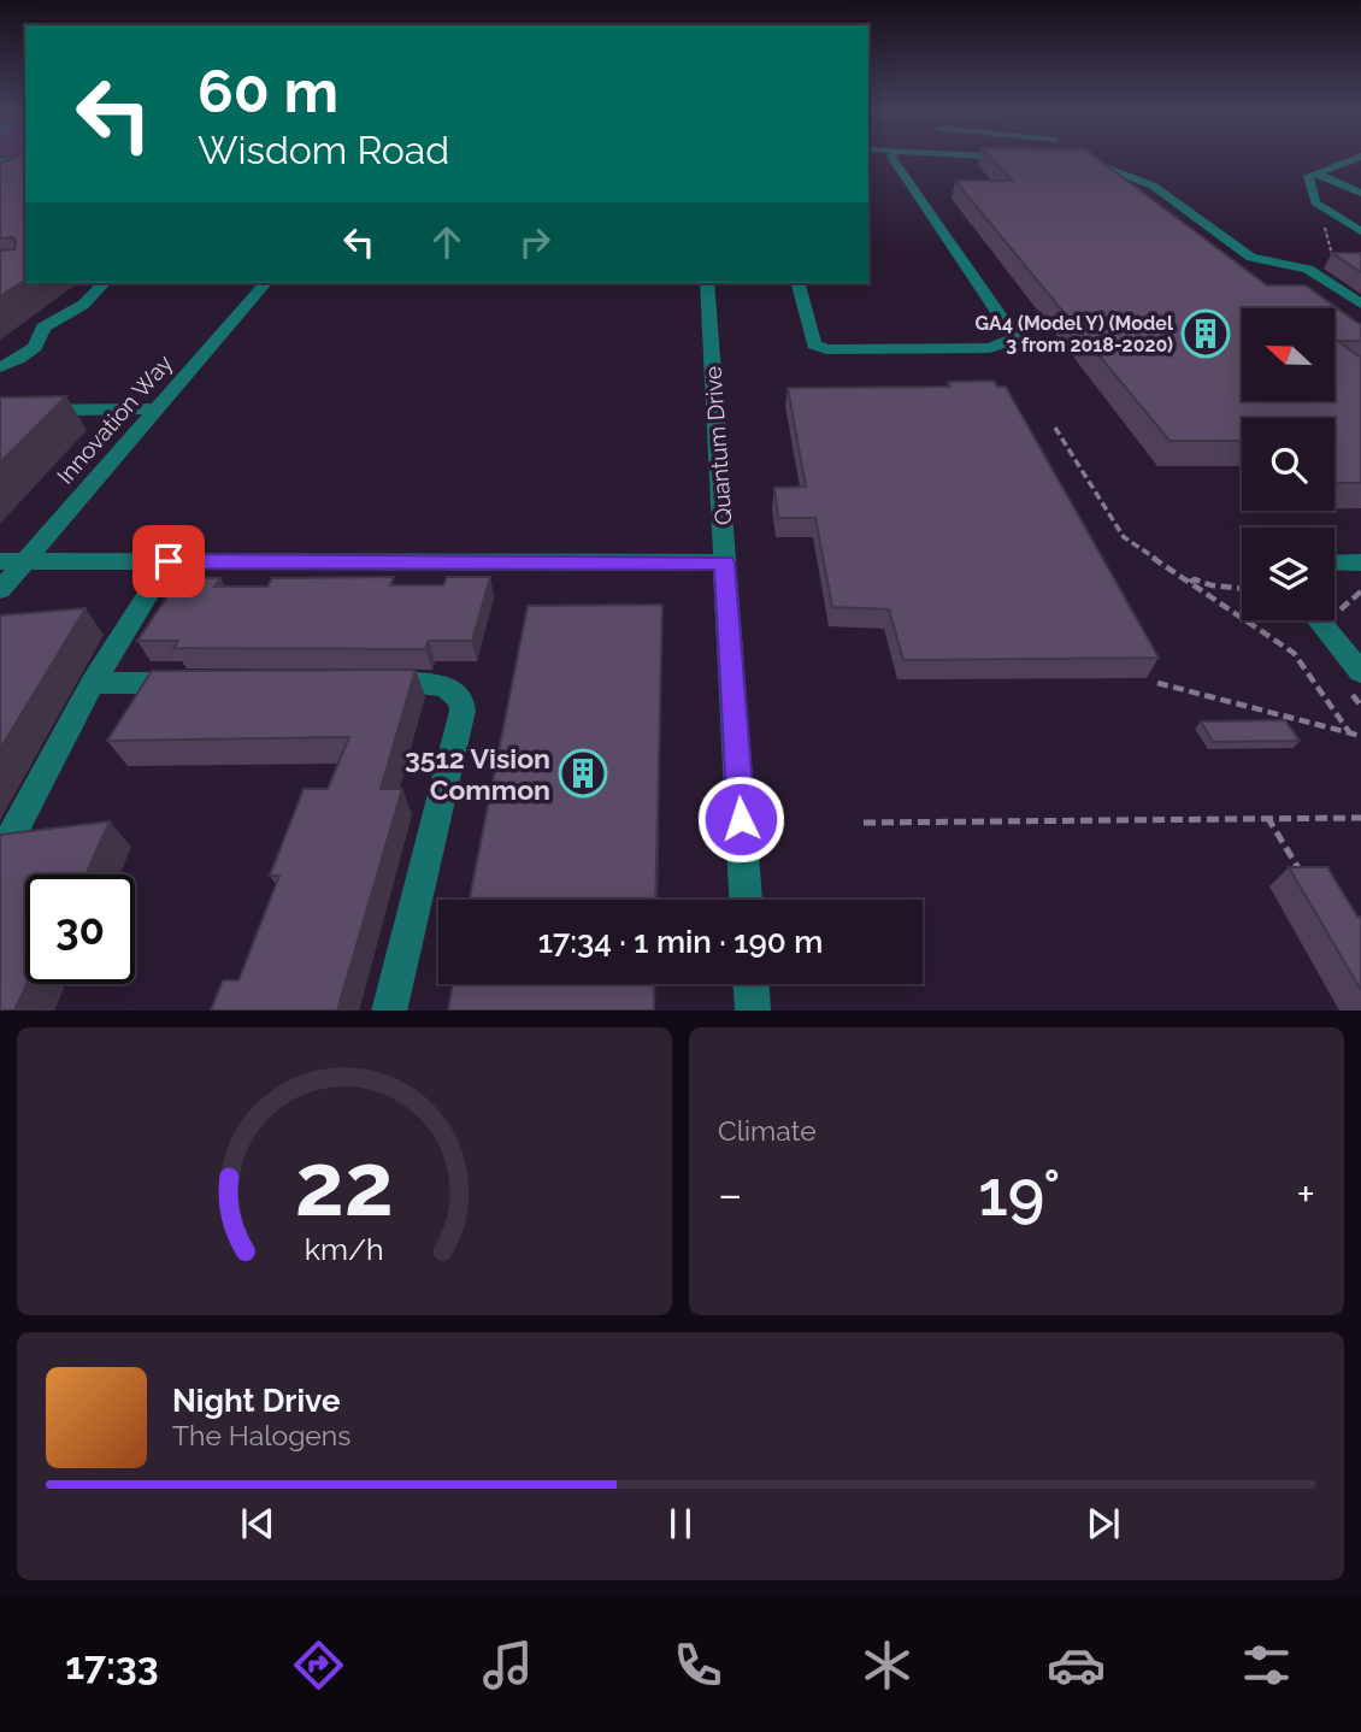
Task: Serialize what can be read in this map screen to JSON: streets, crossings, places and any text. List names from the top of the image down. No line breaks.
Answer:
{"streets":{"street":["Innovation Way","Quantum Drive"]},"places":{"building":["GA4 (Model Y) (Model 3 from 2018-2020)","3512 Vision Common"]},"north":"left","page":{"turn":["60 m","Wisdom Road"],"limit":"30","trip":"17:34 · 1 min · 190 m","tile":"Climate","heat":["−","19°","+"],"song":["Night Drive","The Halogens"],"tabs":"17:33","gauge":["22","km/h"]}}
